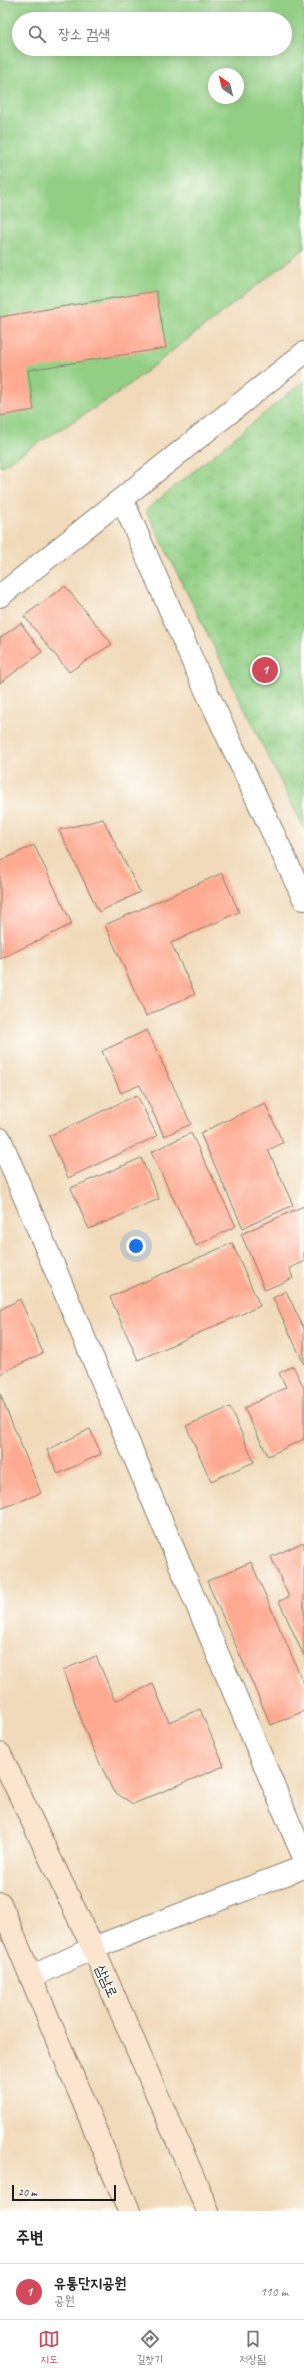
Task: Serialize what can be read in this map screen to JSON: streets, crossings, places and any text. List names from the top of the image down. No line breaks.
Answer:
{"streets":{"main road":["삼남로"]},"scale_bar":"20 m","north":"top left","page":{"search":"장소 검색","pins":"1","scale":"20 m","heading":"주변","list":[{"mark":"1","name":"유통단지공원","note":"공원","value":"110 m"}],"nav":["지도","길찾기","저장됨"]}}
